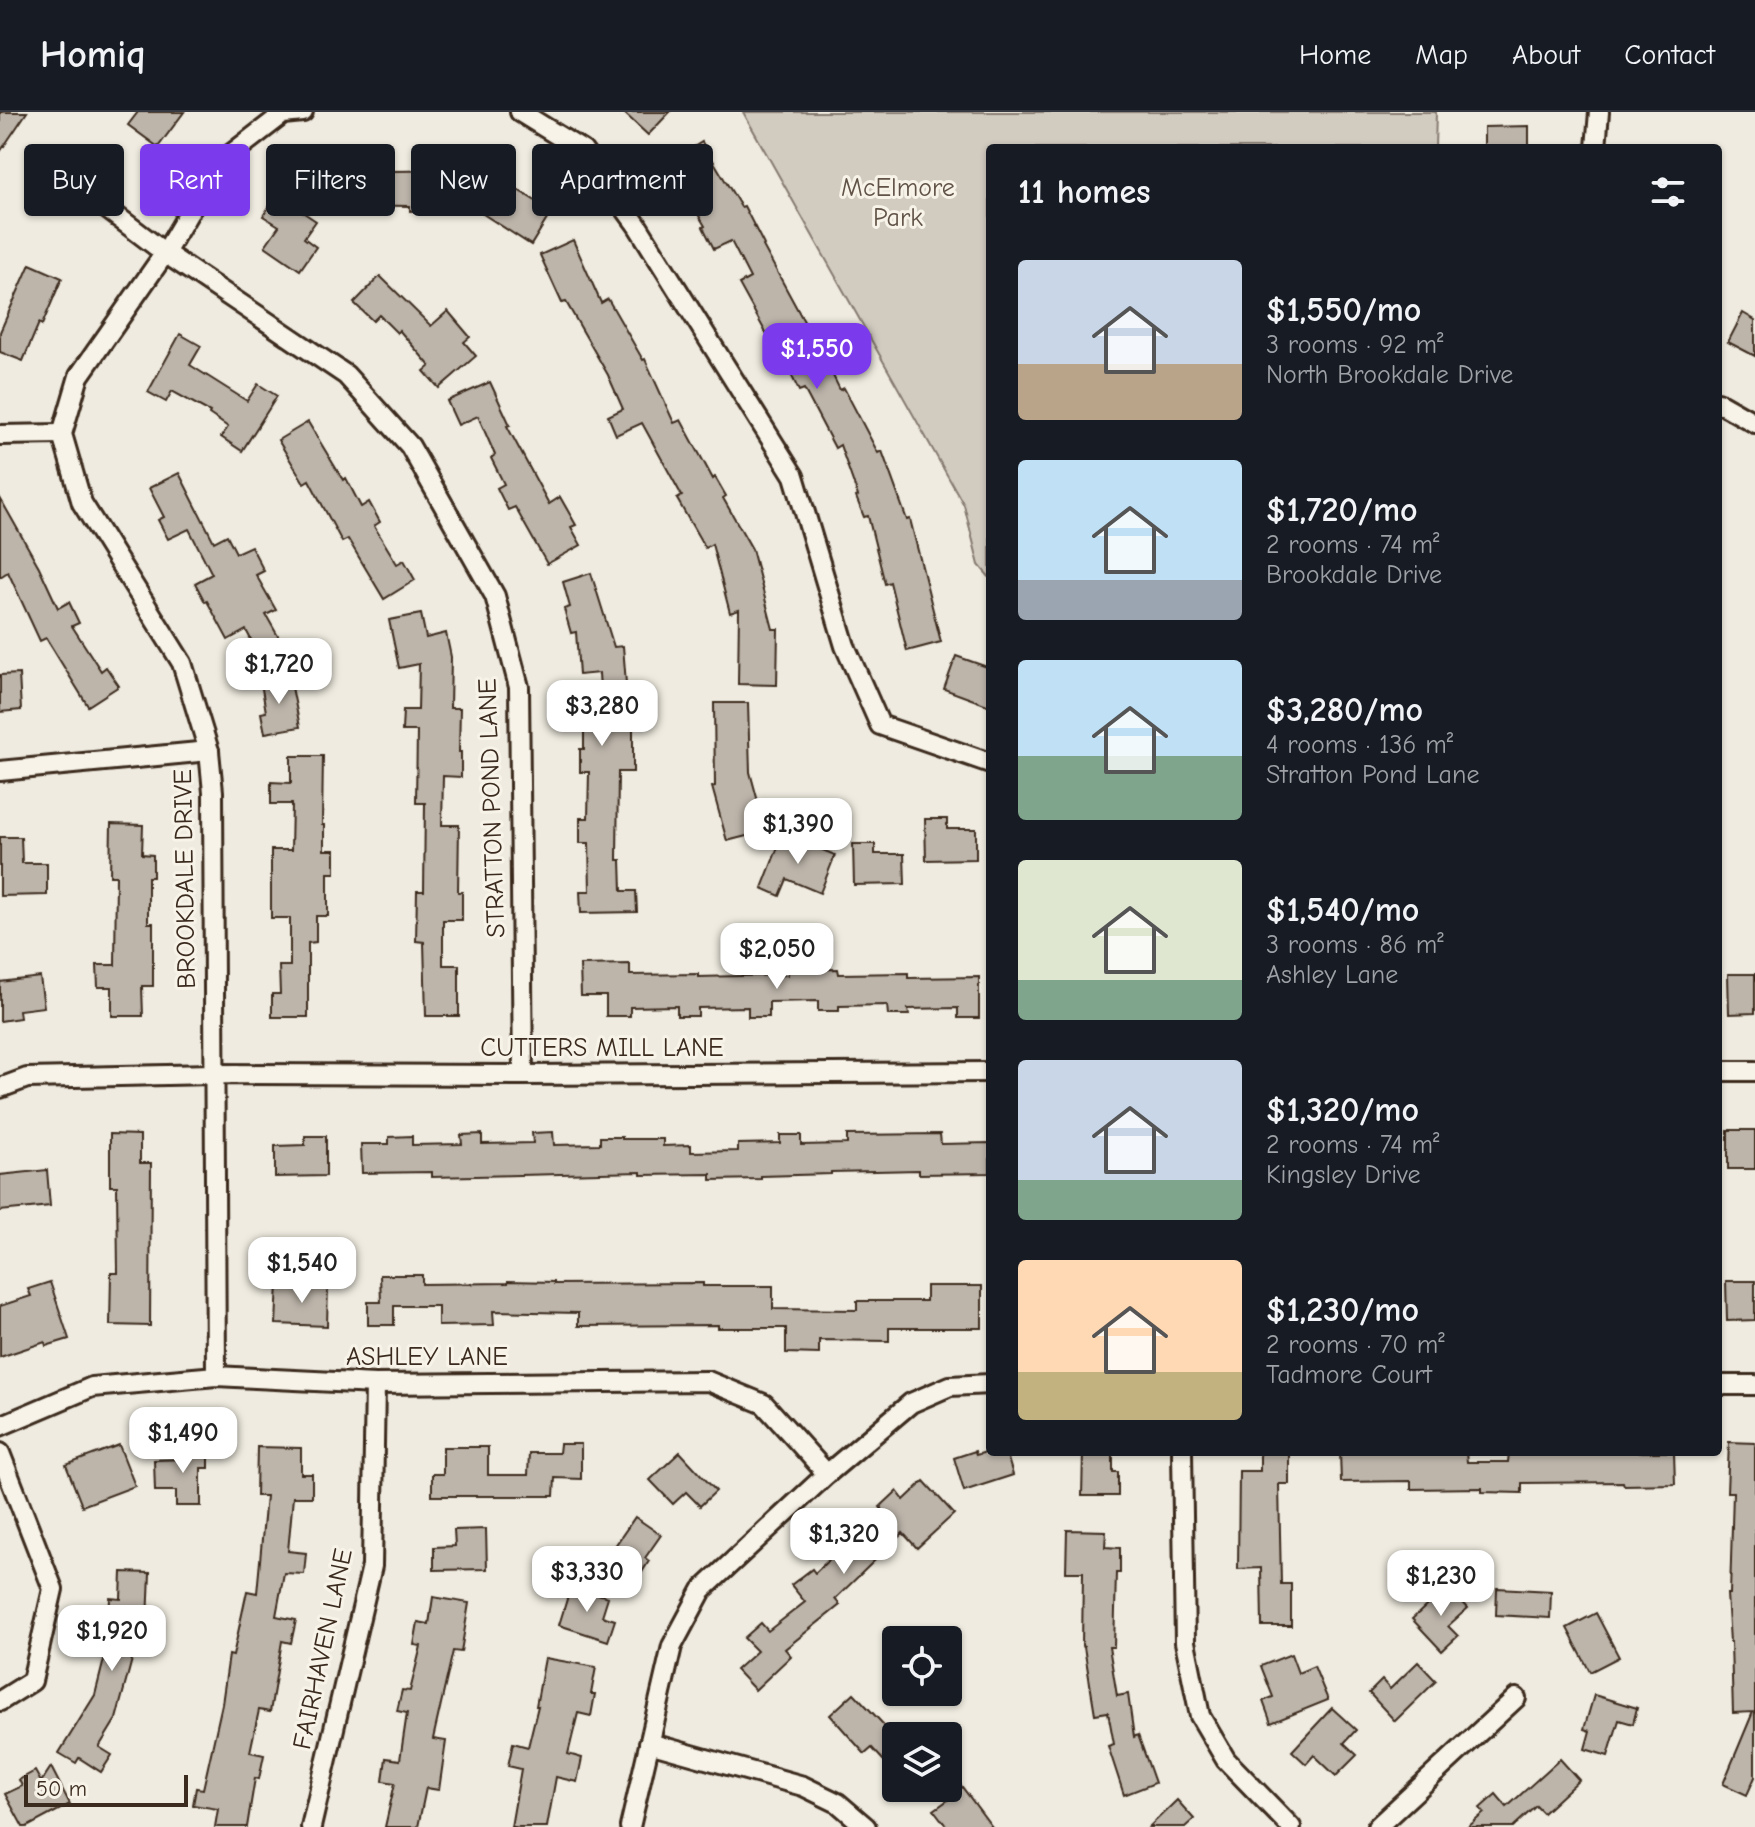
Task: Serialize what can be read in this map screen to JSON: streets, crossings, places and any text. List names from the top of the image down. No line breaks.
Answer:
{"streets":{"street":["STRATTON POND LANE","BROOKDALE DRIVE","CUTTERS MILL LANE","ASHLEY LANE","FAIRHAVEN LANE"]},"crossings":[["STRATTON POND LANE","CUTTERS MILL LANE"],["BROOKDALE DRIVE","CUTTERS MILL LANE"],["BROOKDALE DRIVE","ASHLEY LANE"],["ASHLEY LANE","FAIRHAVEN LANE"]],"parks":["McElmore Park"],"scale_bar":"50 m","page":{"header":"Homiq","nav":["Home","Map","About","Contact"],"chip":["Buy","Rent","Filters","New","Apartment"],"heading":"11 homes","list":[{"name":"$1,550/mo","note":"3 rooms · 92 m² · North Brookdale Drive"},{"name":"$1,720/mo","note":"2 rooms · 74 m² · Brookdale Drive"},{"name":"$3,280/mo","note":"4 rooms · 136 m² · Stratton Pond Lane"},{"name":"$1,540/mo","note":"3 rooms · 86 m² · Ashley Lane"},{"name":"$1,320/mo","note":"2 rooms · 74 m² · Kingsley Drive"},{"name":"$1,230/mo","note":"2 rooms · 70 m² · Tadmore Court"}],"price":["$1,550","$1,720","$3,280","$1,390","$2,050","$1,540","$1,490","$1,320","$3,330","$1,230","$1,920"],"scale":"50 m"}}
